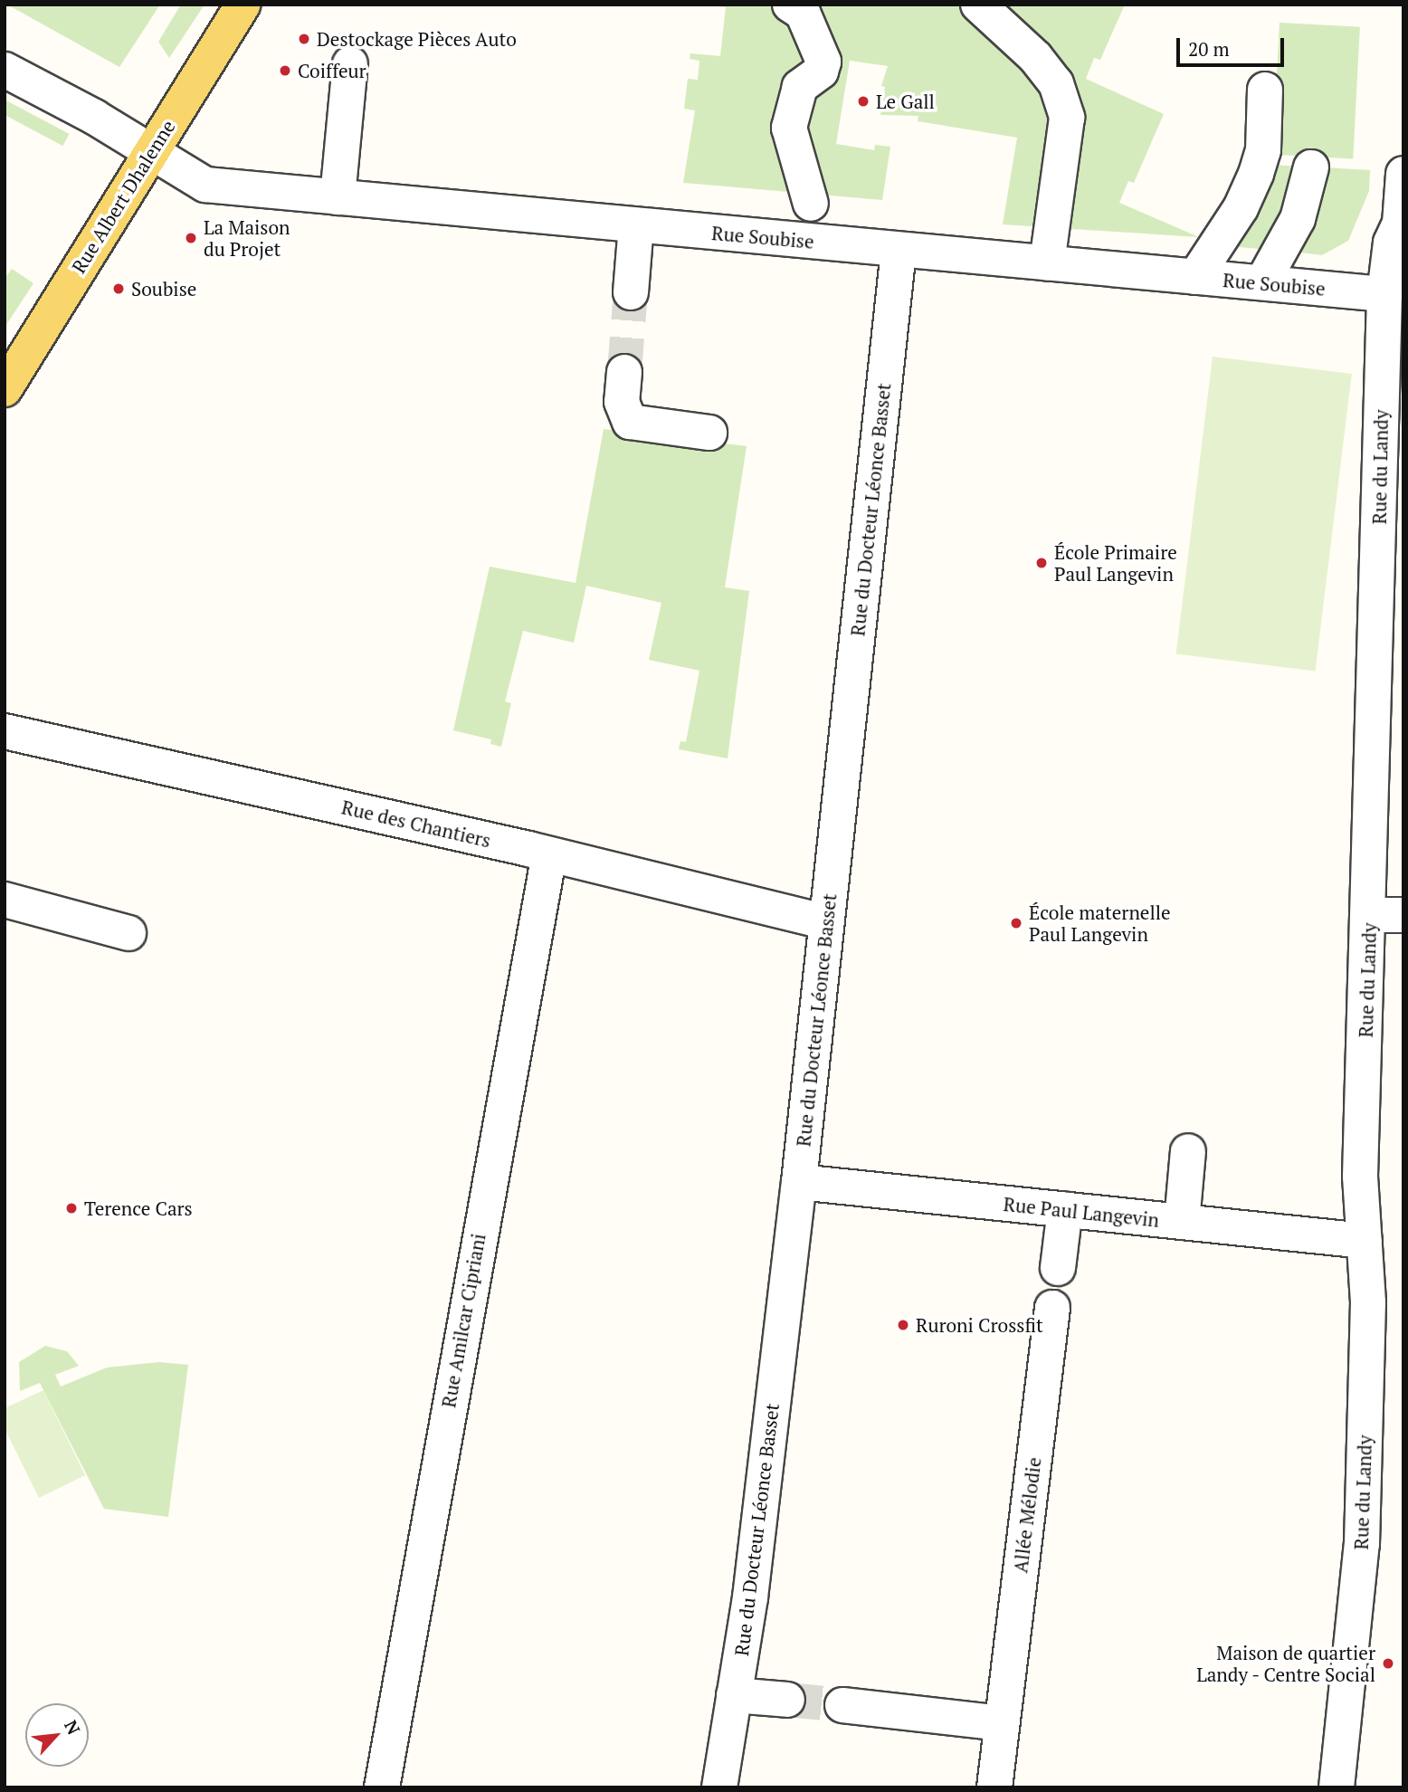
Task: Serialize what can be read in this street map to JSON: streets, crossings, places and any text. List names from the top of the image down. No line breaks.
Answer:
{"streets":{"main road":["Rue Albert Dhalenne"],"street":["Rue Soubise","Rue du Landy","Rue du Docteur Léonce Basset","Rue des Chantiers","Rue Paul Langevin","Rue Amilcar Cipriani","Allée Mélodie"]},"crossings":[["Rue Albert Dhalenne","Rue Soubise"],["Rue Soubise","Rue du Landy"],["Rue Soubise","Rue du Docteur Léonce Basset"],["Rue du Landy","Rue Paul Langevin"],["Rue du Docteur Léonce Basset","Rue des Chantiers"],["Rue du Docteur Léonce Basset","Rue Paul Langevin"],["Rue des Chantiers","Rue Amilcar Cipriani"]],"places":["Destockage Pièces Auto","Coiffeur","Le Gall","La Maison du Projet","Soubise","École Primaire Paul Langevin","École maternelle Paul Langevin","Terence Cars","Ruroni Crossfit","Maison de quartier Landy - Centre Social"],"scale_bar":"20 m","north":"top right"}
